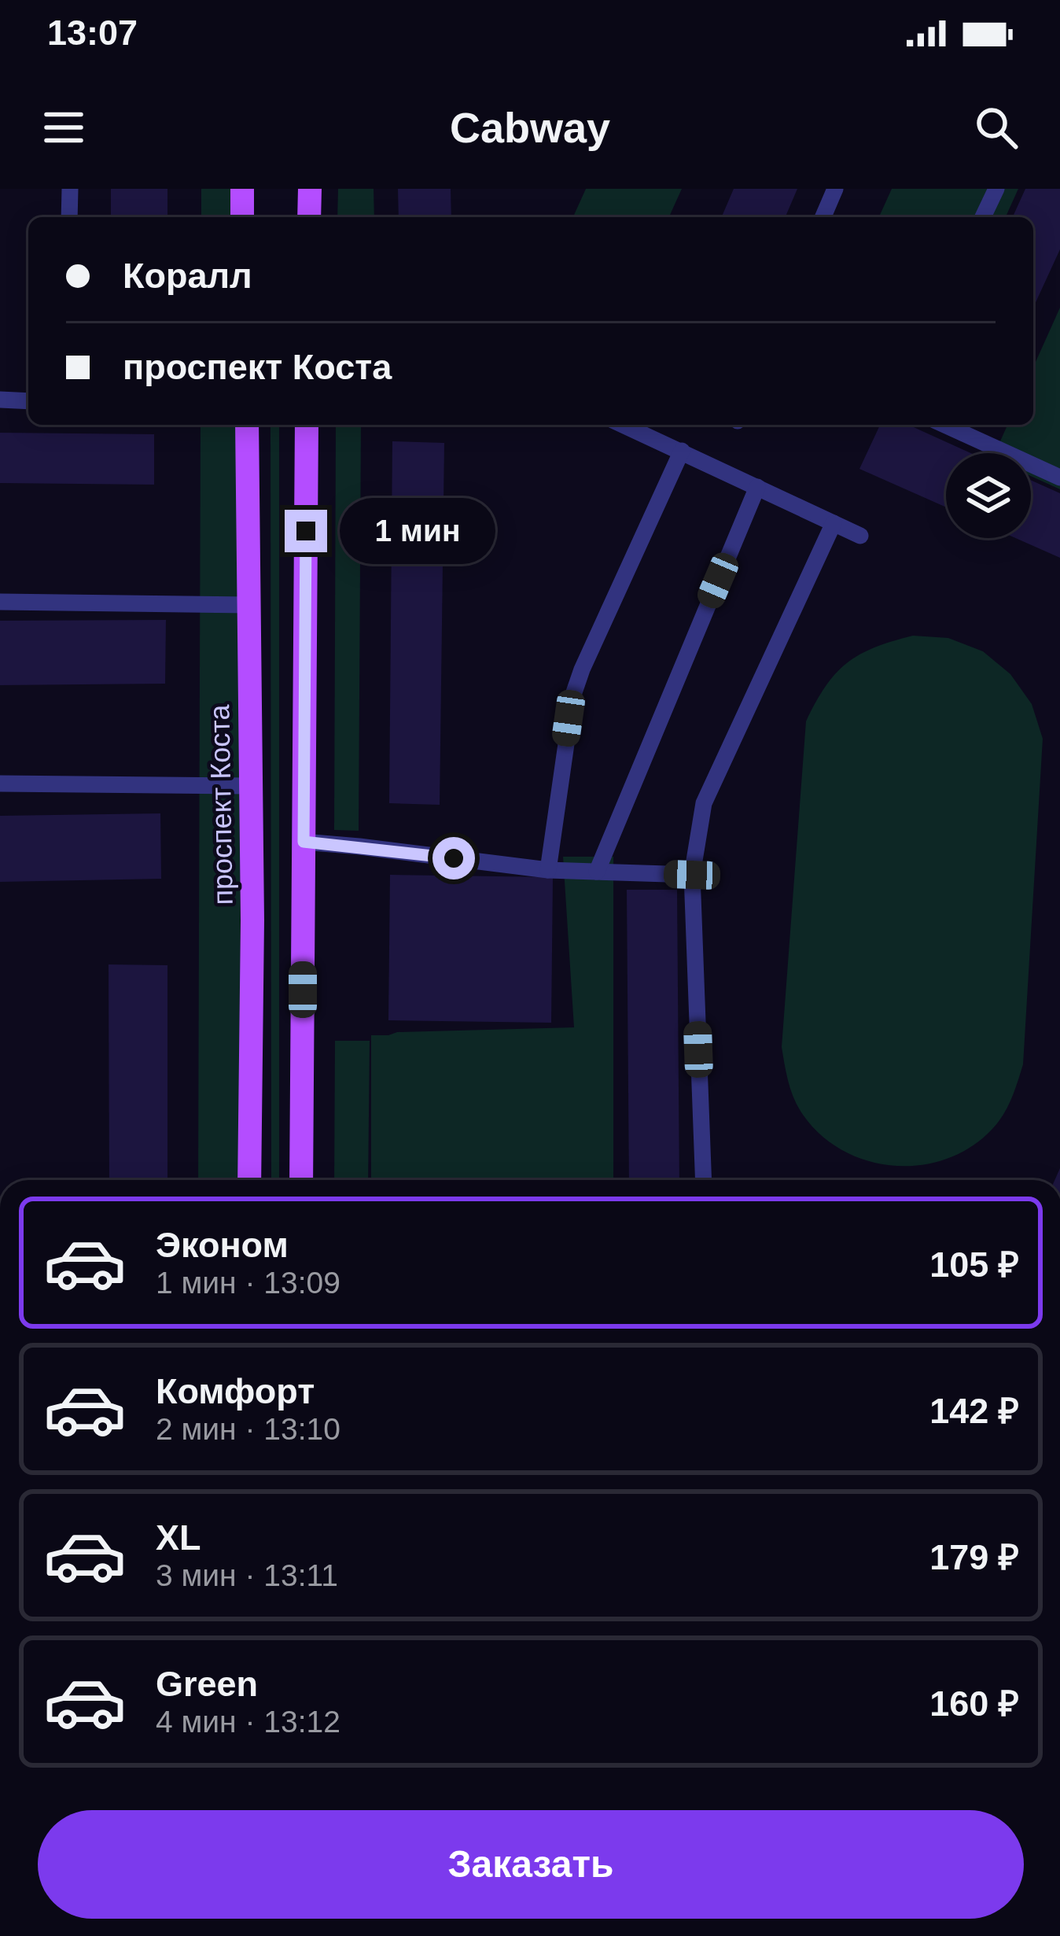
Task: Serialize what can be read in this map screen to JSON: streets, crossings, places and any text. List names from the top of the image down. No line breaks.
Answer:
{"streets":{"main road":["проспект Коста"]},"page":{"status":"13:07","header":"Cabway","banner":["Коралл","проспект Коста"],"bubble":"1 мин","list":[{"name":"Эконом","note":"1 мин · 13:09","value":"105 ₽"},{"name":"Комфорт","note":"2 мин · 13:10","value":"142 ₽"},{"name":"XL","note":"3 мин · 13:11","value":"179 ₽"},{"name":"Green","note":"4 мин · 13:12","value":"160 ₽"}],"buttons":"Заказать"}}
